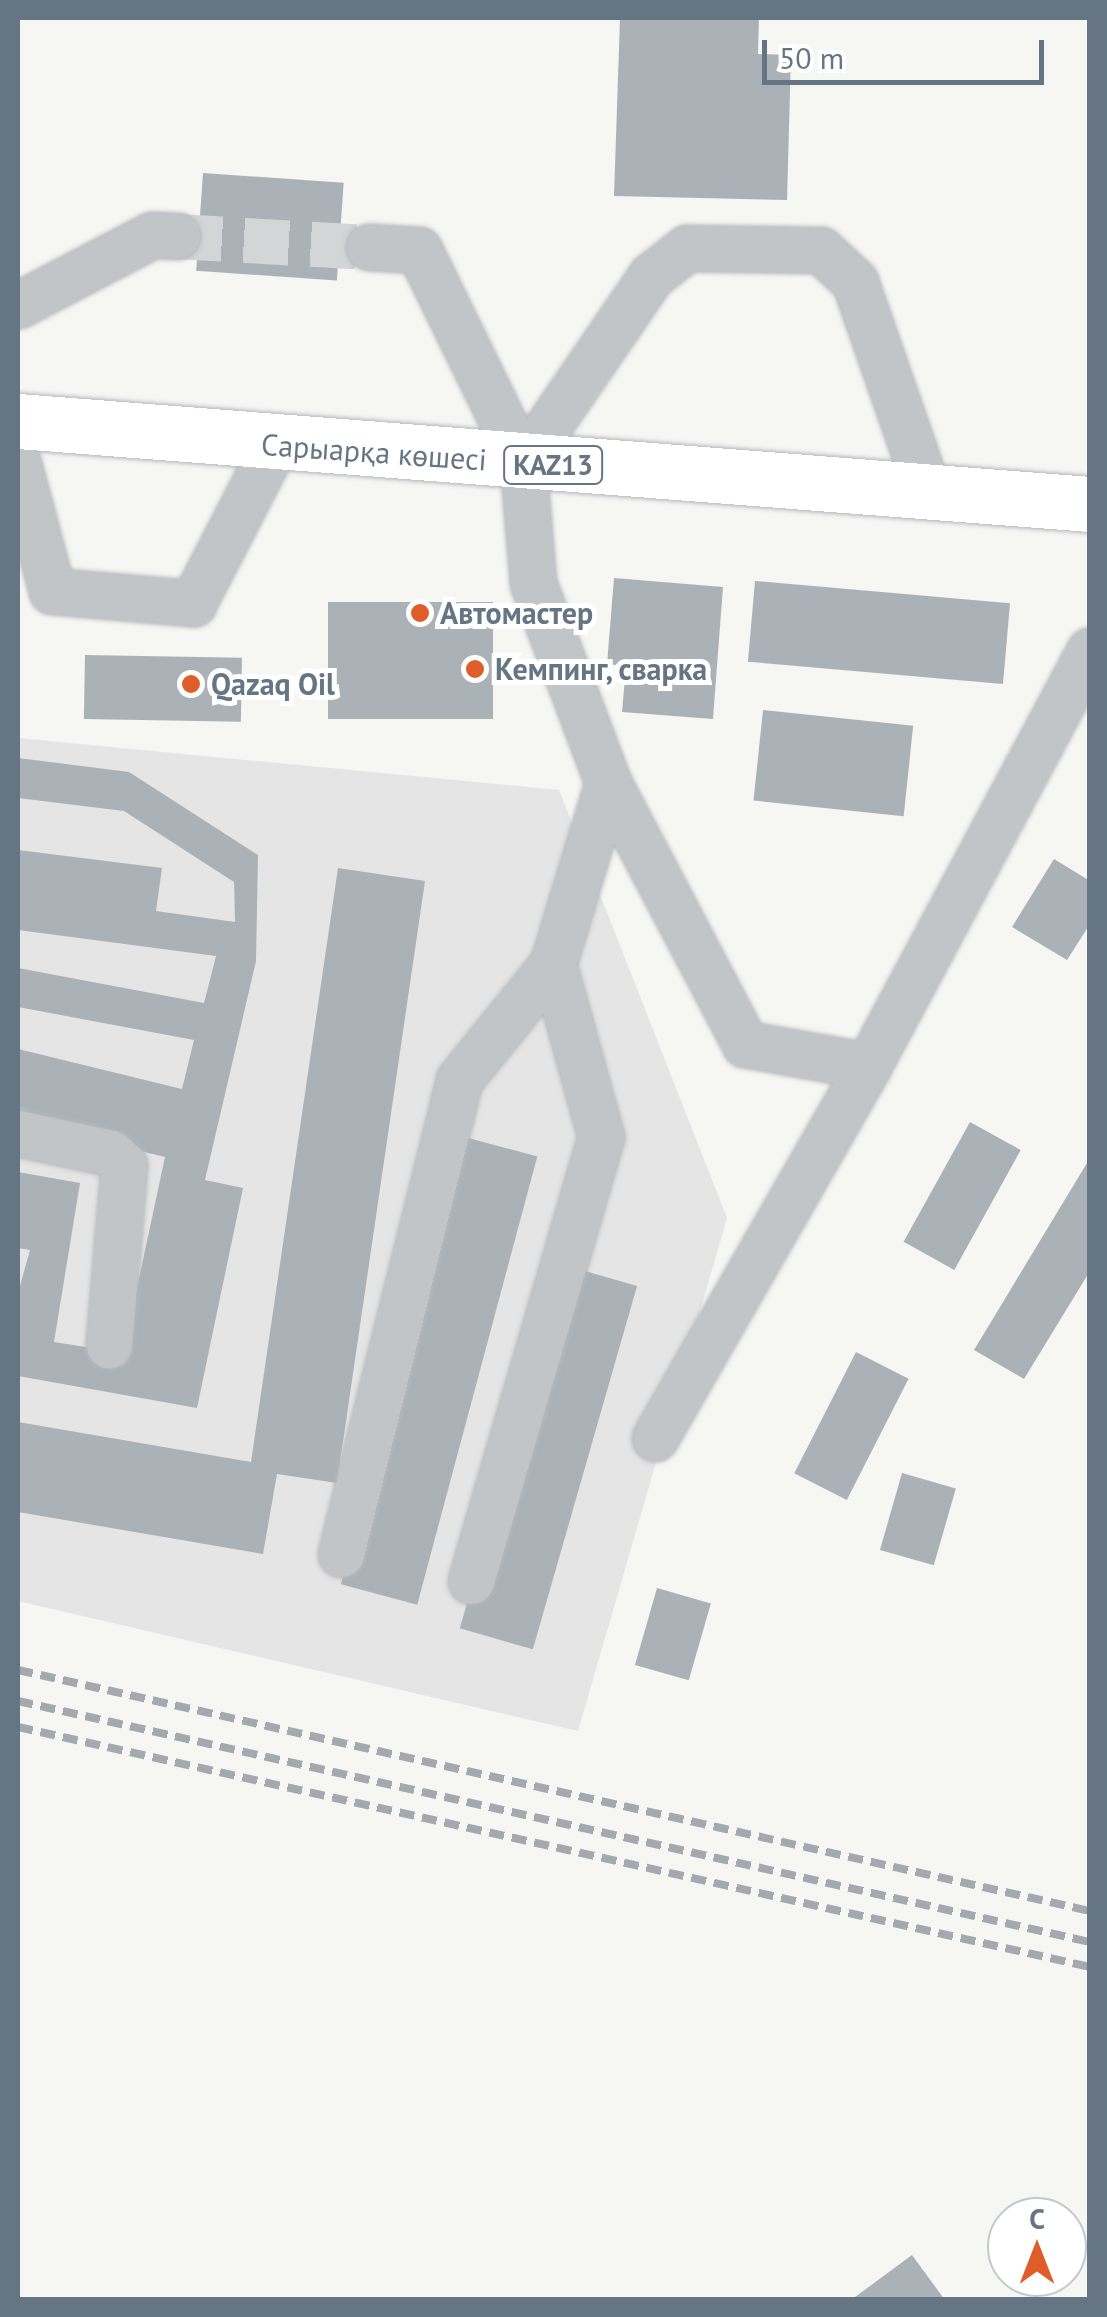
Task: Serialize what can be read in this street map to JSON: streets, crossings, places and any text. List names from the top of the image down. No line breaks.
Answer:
{"streets":{"main road":["Сарыарқа көшесі","KAZ13"]},"places":["Автомастер","Кемпинг, сварка","Qazaq Oil"],"scale_bar":"50 m","north":"top"}
